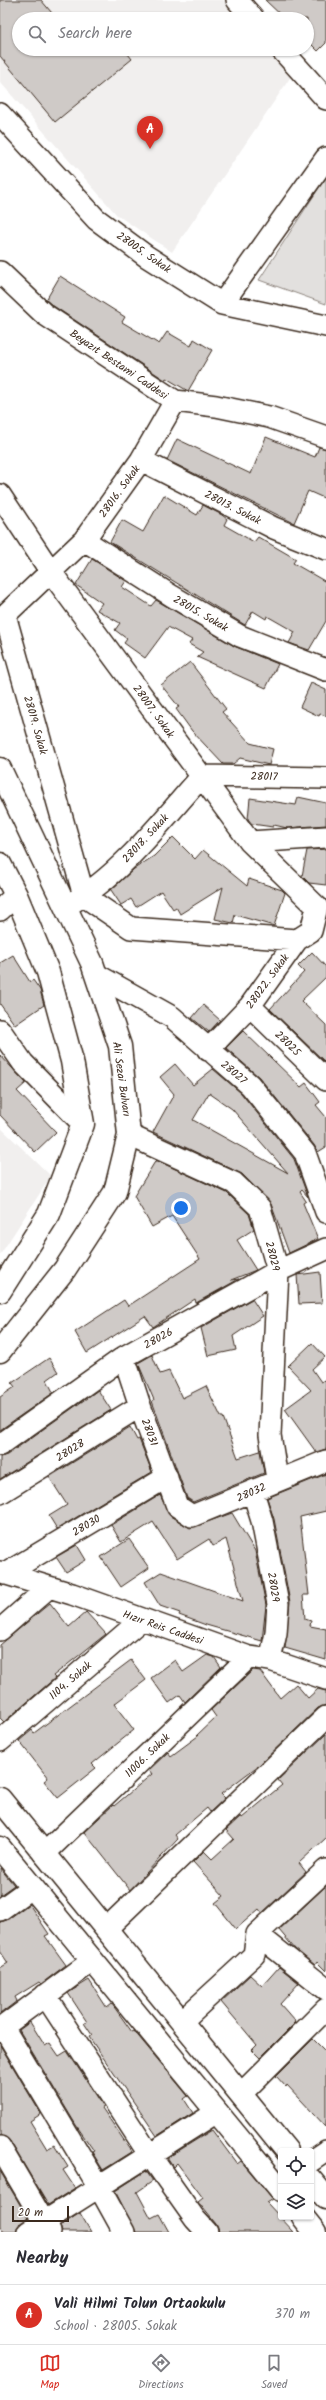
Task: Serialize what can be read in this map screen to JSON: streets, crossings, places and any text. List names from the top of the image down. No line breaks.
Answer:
{"streets":{"main road":["Ali Sezai Bulvarı"],"street":["28005. Sokak","Beyazıt Bestami Caddesi","28016. Sokak","28013. Sokak","28015. Sokak","28007. Sokak","28019. Sokak","28017","28018. Sokak","28022. Sokak","28025","28027","28029","28026","28031","28028","28032","28030","Hızır Reis Caddesi","1104. Sokak","11006. Sokak"]},"crossings":[["Beyazıt Bestami Caddesi","28016. Sokak"],["28016. Sokak","28013. Sokak"],["28016. Sokak","28015. Sokak"],["28016. Sokak","28007. Sokak"],["28016. Sokak","28019. Sokak"],["28007. Sokak","28019. Sokak"],["28007. Sokak","28017"],["28007. Sokak","28018. Sokak"],["28007. Sokak","28022. Sokak"],["28019. Sokak","28018. Sokak"],["28019. Sokak","Ali Sezai Bulvarı"],["28017","28018. Sokak"],["28018. Sokak","Ali Sezai Bulvarı"],["28022. Sokak","28025"],["28022. Sokak","28027"],["28027","Ali Sezai Bulvarı"],["Ali Sezai Bulvarı","28029"],["28029","28026"],["28029","28032"],["28029","Hızır Reis Caddesi"],["28026","28031"],["28031","28028"],["28031","28032"],["28031","28030"],["28030","Hızır Reis Caddesi"],["Hızır Reis Caddesi","1104. Sokak"],["Hızır Reis Caddesi","11006. Sokak"]],"scale_bar":"20 m","page":{"search":"Search here","pins":"A","scale":"20 m","heading":"Nearby","list":[{"mark":"A","name":"Vali Hilmi Tolun Ortaokulu","note":"School · 28005. Sokak","value":"370 m"}],"nav":["Map","Directions","Saved"]}}
